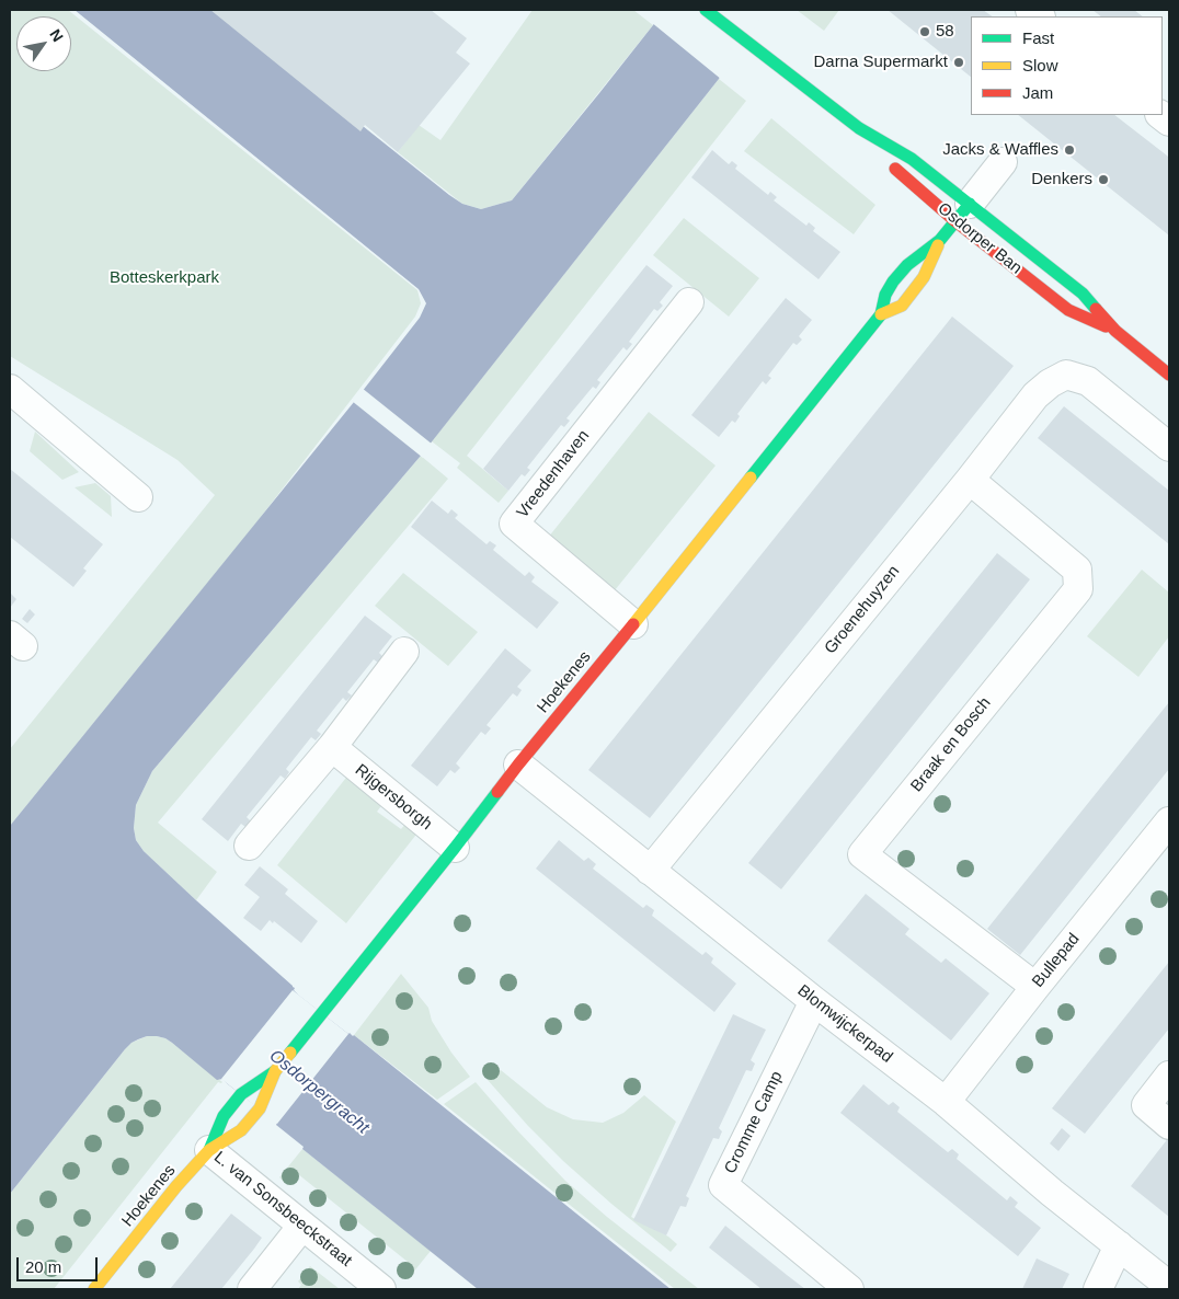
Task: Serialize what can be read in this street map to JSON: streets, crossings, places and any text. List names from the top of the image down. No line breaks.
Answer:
{"streets":{"street":["Osdorper Ban","Vreedenhaven","Groenehuyzen","Hoekenes","Braak en Bosch","Rijgersborgh","Bullepad","Blomwijckerpad","Cromme Camp","L. van Sonsbeeckstraat"]},"crossings":[["Osdorper Ban","Hoekenes"],["Vreedenhaven","Hoekenes"],["Groenehuyzen","Braak en Bosch"],["Groenehuyzen","Blomwijckerpad"],["Hoekenes","Rijgersborgh"],["Hoekenes","Blomwijckerpad"],["Hoekenes","L. van Sonsbeeckstraat"],["Braak en Bosch","Bullepad"],["Bullepad","Blomwijckerpad"],["Blomwijckerpad","Cromme Camp"]],"water":["Osdorpergracht"],"parks":["Botteskerkpark"],"places":["58","Darna Supermarkt","Jacks & Waffles","Denkers"],"legend":["Fast","Slow","Jam"],"scale_bar":"20 m","north":"top right"}
